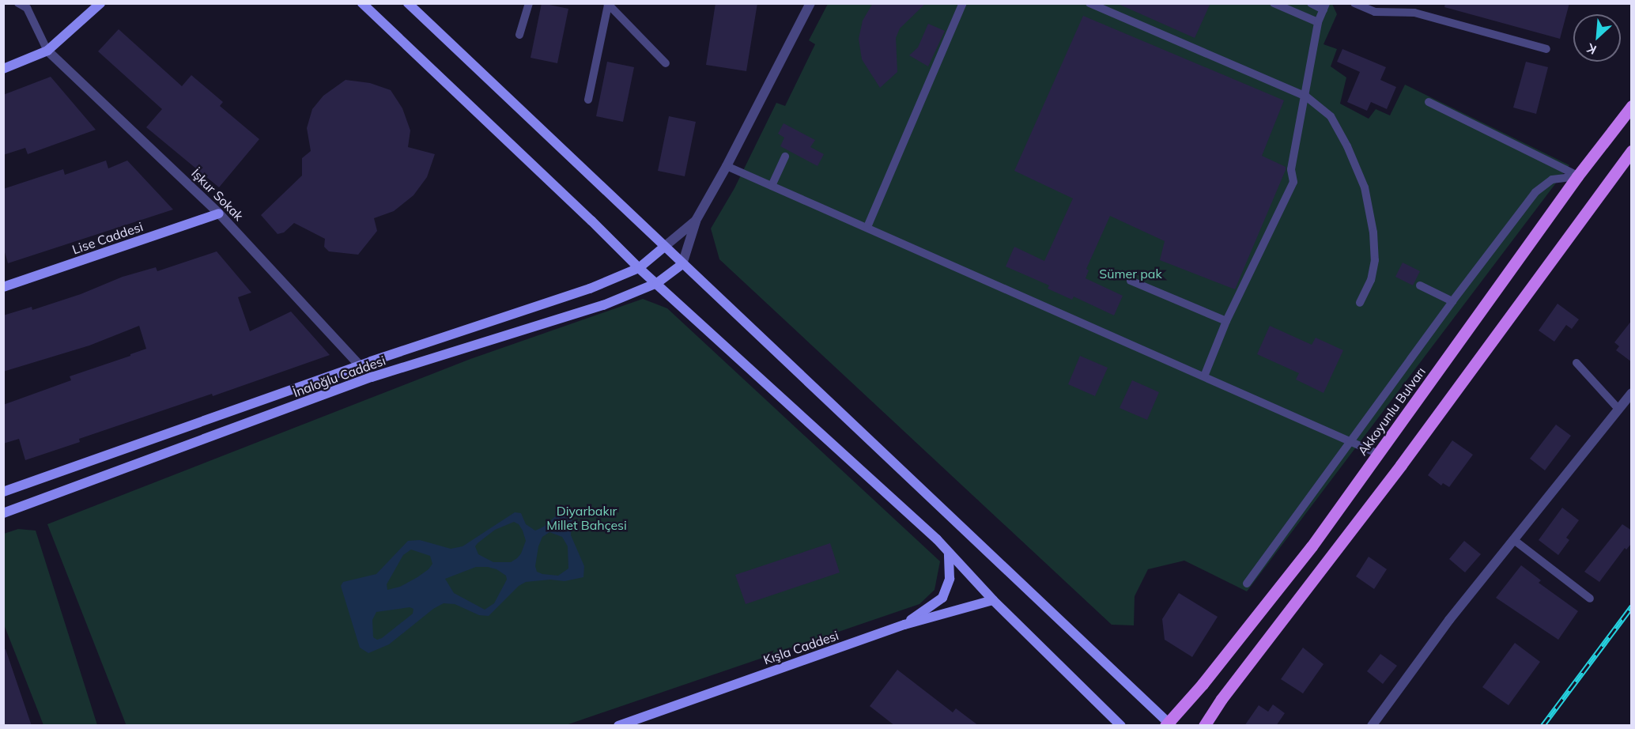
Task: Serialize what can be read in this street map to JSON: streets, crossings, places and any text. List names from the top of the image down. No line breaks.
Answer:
{"streets":{"main road":["Lise Caddesi","İnaloğlu Caddesi","Akkoyunlu Bulvarı","Kışla Caddesi"],"street":["İşkur Sokak"]},"crossings":[["İşkur Sokak","Lise Caddesi"],["İşkur Sokak","İnaloğlu Caddesi"]],"parks":["Sümer pak","Diyarbakır Millet Bahçesi"],"north":"bottom left"}
